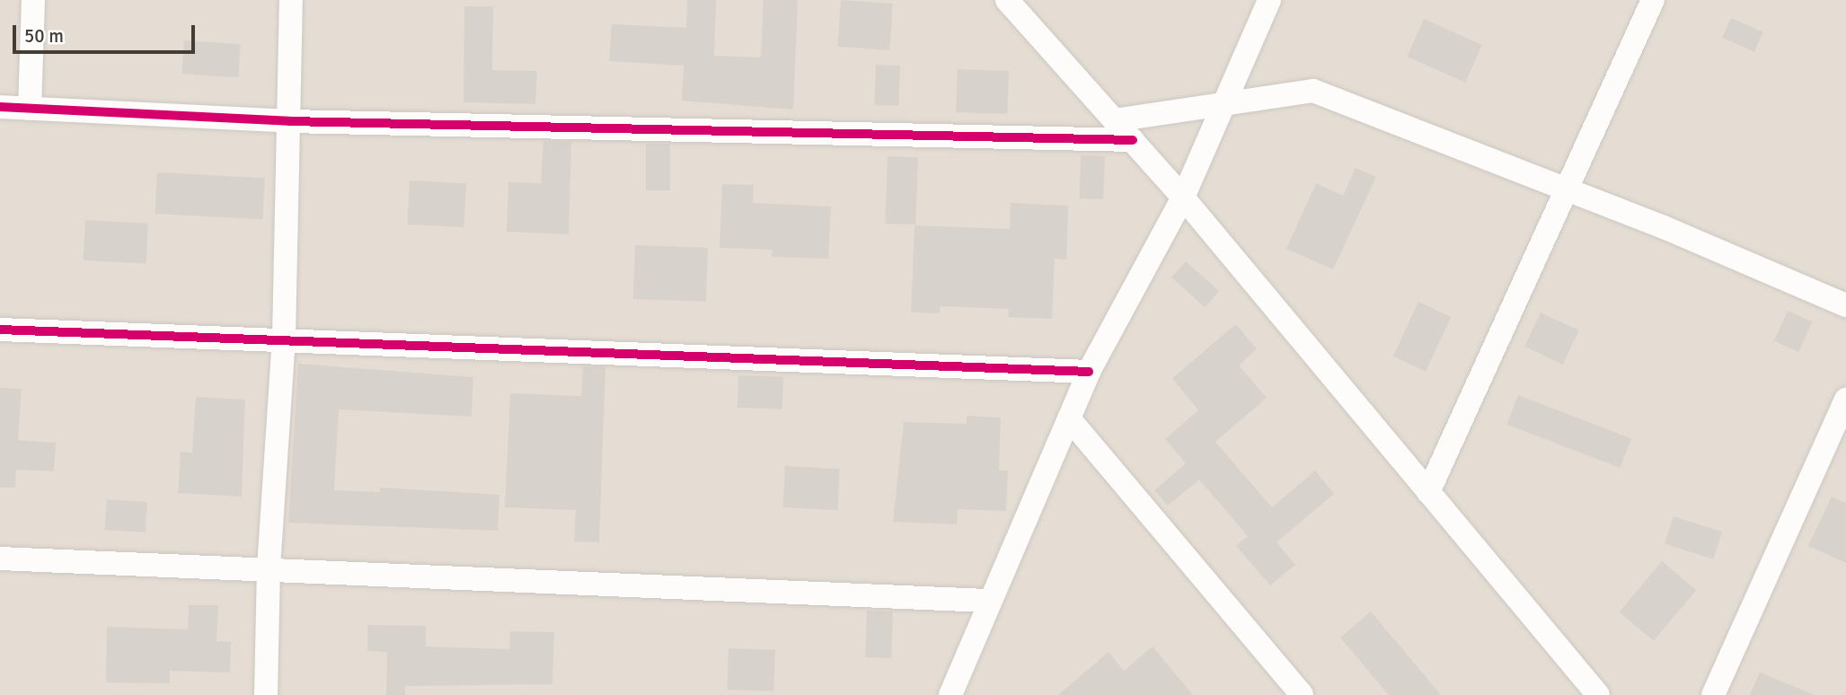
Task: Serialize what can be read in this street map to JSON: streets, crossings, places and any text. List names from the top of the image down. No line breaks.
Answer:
{"scale_bar":"50 m"}
